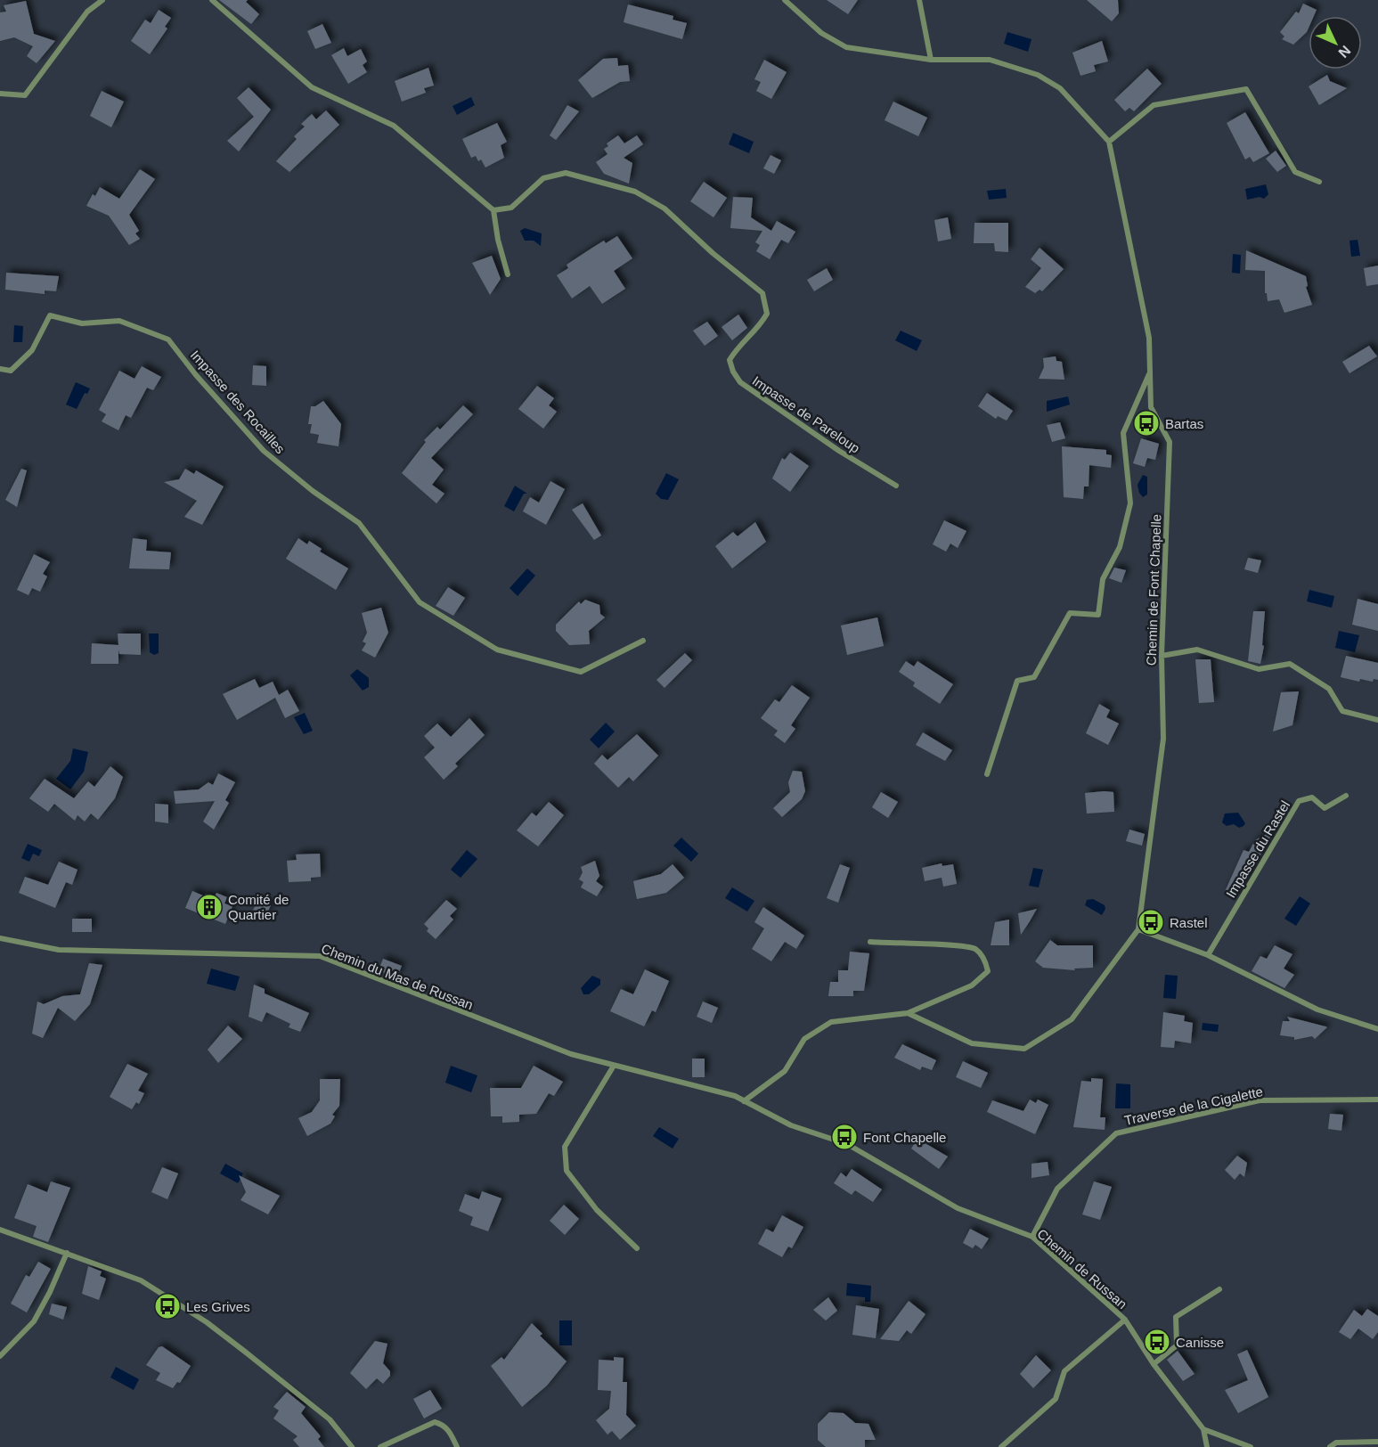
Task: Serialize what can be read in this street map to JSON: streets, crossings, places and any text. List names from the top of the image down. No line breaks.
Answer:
{"streets":{"street":["Impasse des Rocailles","Impasse de Pareloup","Chemin de Font Chapelle","Impasse du Rastel","Chemin du Mas de Russan","Traverse de la Cigalette","Chemin de Russan"]},"crossings":[["Chemin du Mas de Russan","Chemin de Russan"],["Traverse de la Cigalette","Chemin de Russan"]],"places":{"bus stop":["Bartas","Rastel","Font Chapelle","Les Grives","Canisse"],"building":["Comité de Quartier"]},"north":"bottom right"}
